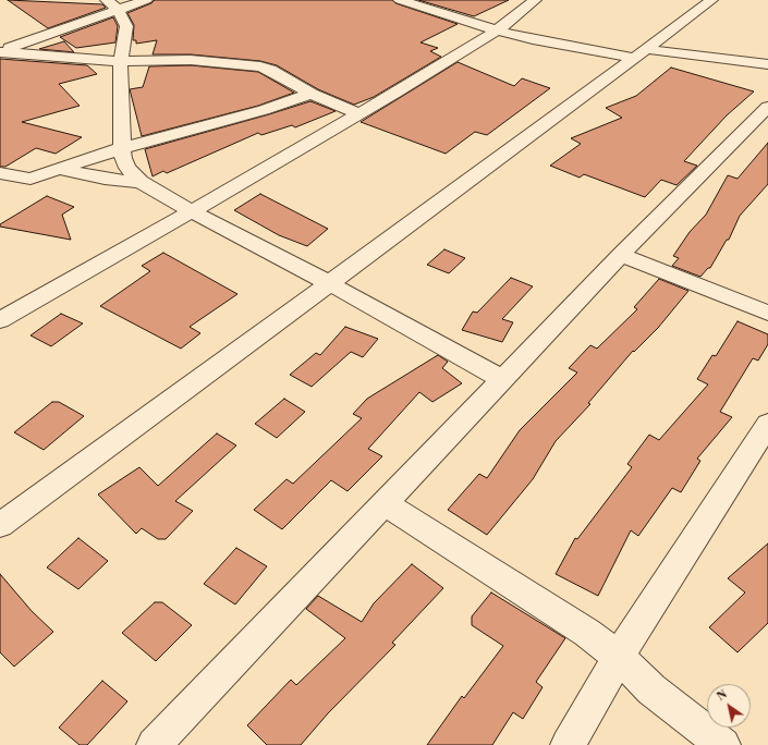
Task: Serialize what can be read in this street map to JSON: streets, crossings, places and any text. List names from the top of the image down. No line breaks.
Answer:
{"north":"top left"}
